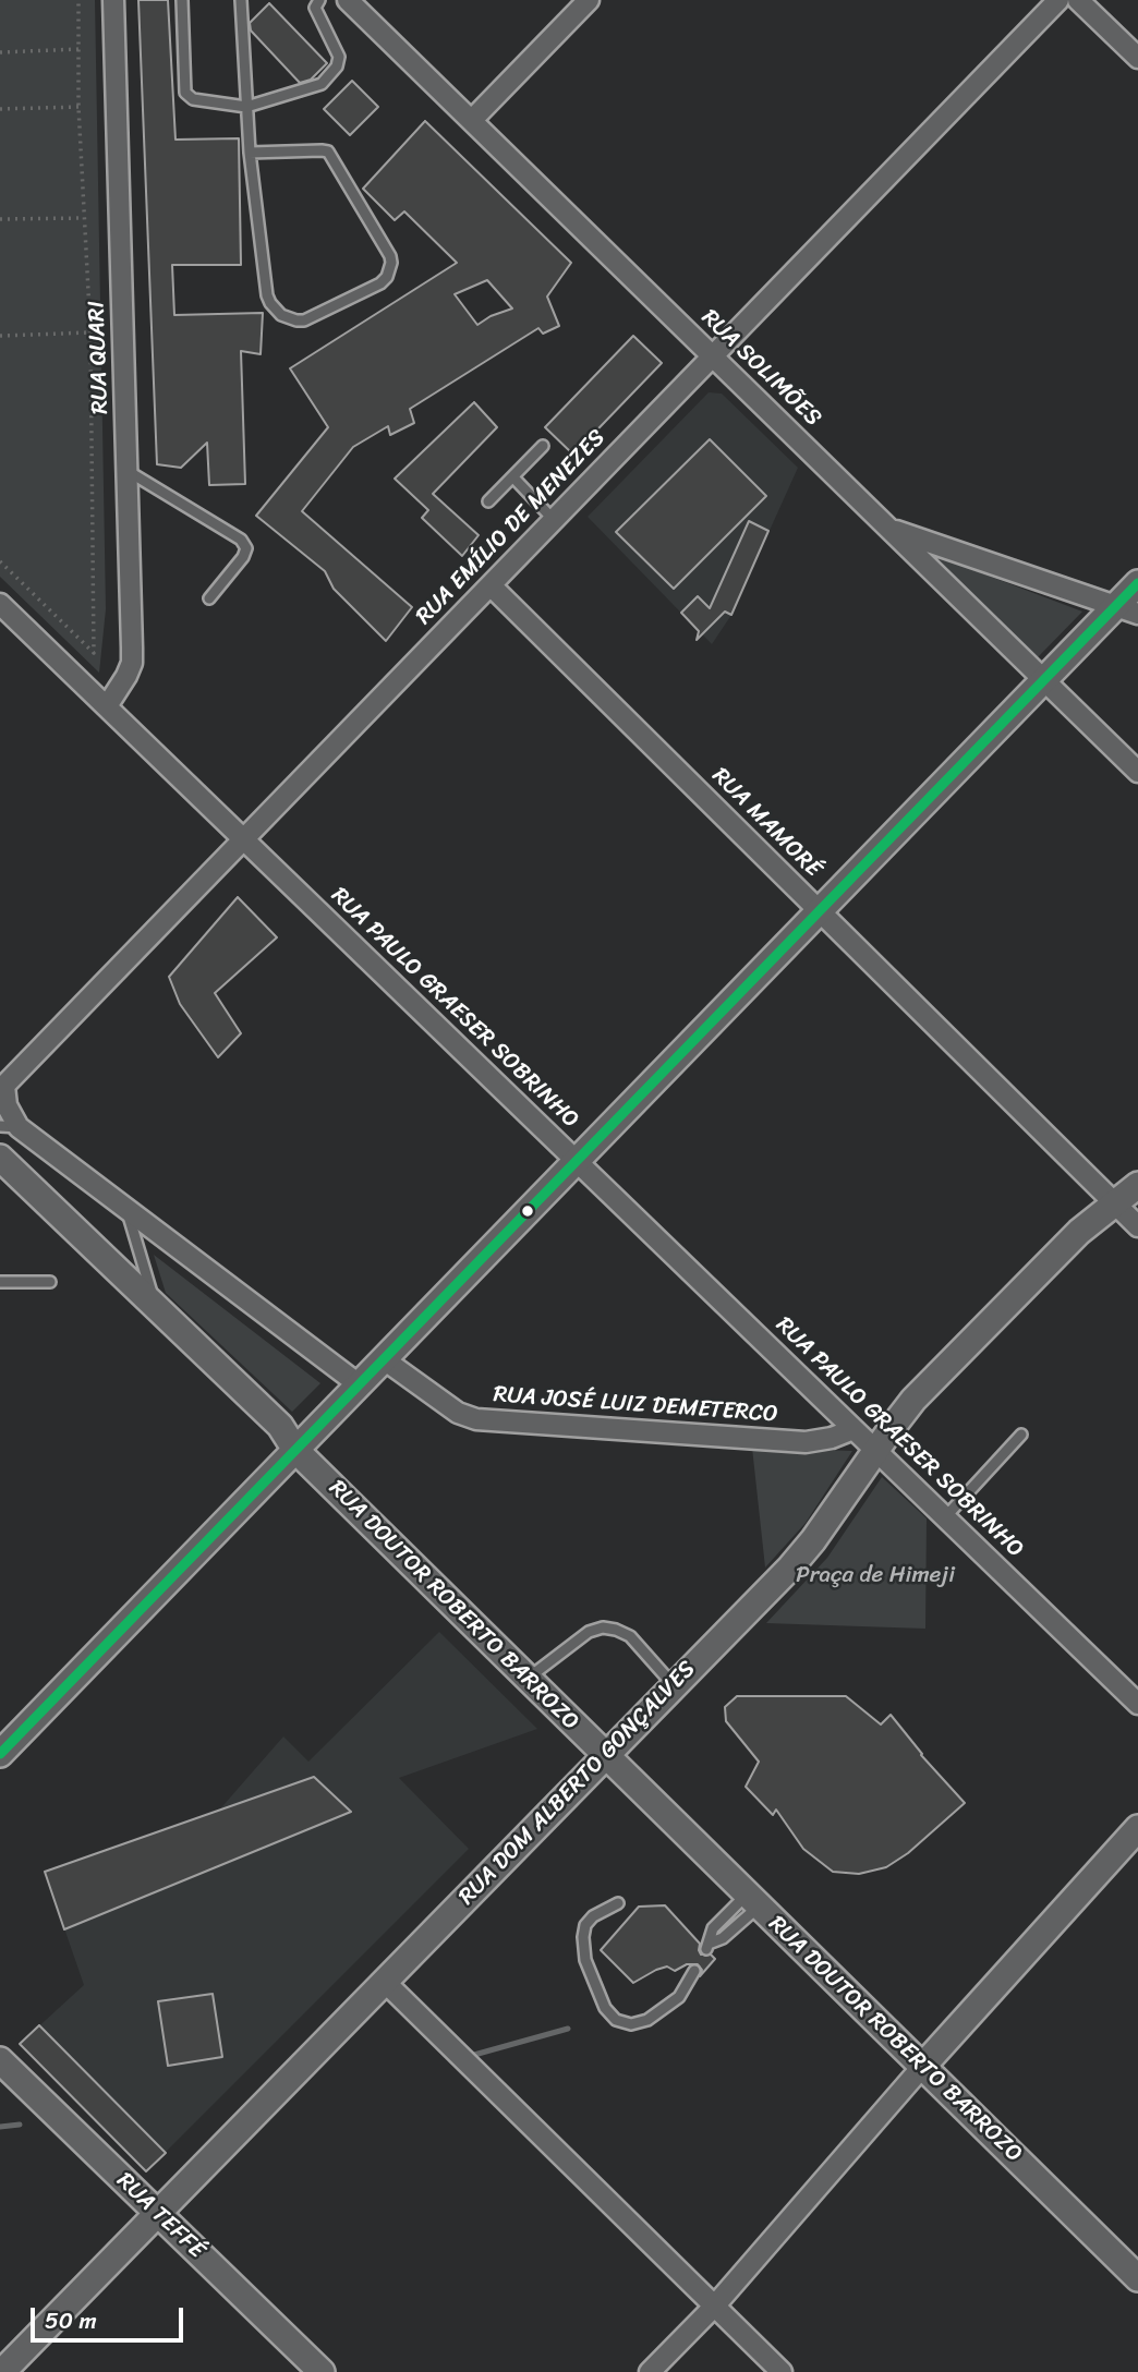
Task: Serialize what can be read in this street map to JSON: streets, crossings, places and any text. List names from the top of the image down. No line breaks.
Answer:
{"streets":{"main road":["RUA DOUTOR ROBERTO BARROZO","RUA DOM ALBERTO GONÇALVES","RUA TEFFÉ"],"street":["RUA QUARI","RUA SOLIMÕES","RUA EMÍLIO DE MENEZES","RUA MAMORÉ","RUA PAULO GRAESER SOBRINHO","RUA JOSÉ LUIZ DEMETERCO"]},"crossings":[["RUA QUARI","RUA PAULO GRAESER SOBRINHO"],["RUA SOLIMÕES","RUA EMÍLIO DE MENEZES"],["RUA EMÍLIO DE MENEZES","RUA MAMORÉ"],["RUA EMÍLIO DE MENEZES","RUA PAULO GRAESER SOBRINHO"],["RUA MAMORÉ","RUA DOM ALBERTO GONÇALVES"],["RUA PAULO GRAESER SOBRINHO","RUA JOSÉ LUIZ DEMETERCO"],["RUA PAULO GRAESER SOBRINHO","RUA DOM ALBERTO GONÇALVES"],["RUA DOUTOR ROBERTO BARROZO","RUA DOM ALBERTO GONÇALVES"],["RUA DOM ALBERTO GONÇALVES","RUA TEFFÉ"]],"parks":["Praça de Himeji"],"scale_bar":"50 m"}
